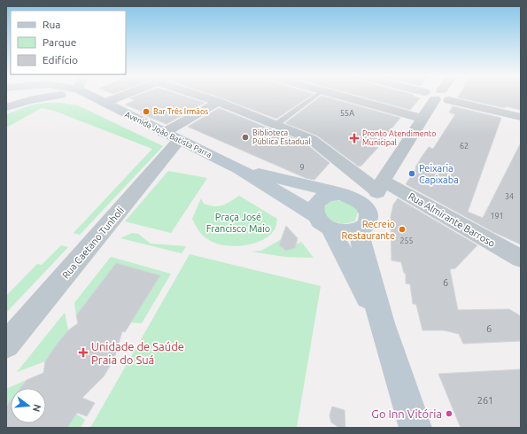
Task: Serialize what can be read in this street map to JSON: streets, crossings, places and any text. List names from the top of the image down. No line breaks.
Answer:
{"streets":{"main road":["Avenida João Batista Parra"],"street":["Rua Almirante Barroso","Rua Caetano Tunholi"]},"crossings":[["Avenida João Batista Parra","Rua Caetano Tunholi"],["Rua Almirante Barroso","Rua Caetano Tunholi"]],"parks":["Praça José Francisco Maio"],"places":{"other":["Bar Três Irmãos","Biblioteca Pública Estadual","Peixaria Capixaba","Recreio Restaurante","Go Inn Vitória"],"health":["Pronto Atendimento Municipal","Unidade de Saúde Praia do Suá"]},"house_numbers":["55A","62","9","34","191","255","6","6","261"],"legend":["Rua","Parque","Edifício"],"north":"right"}
